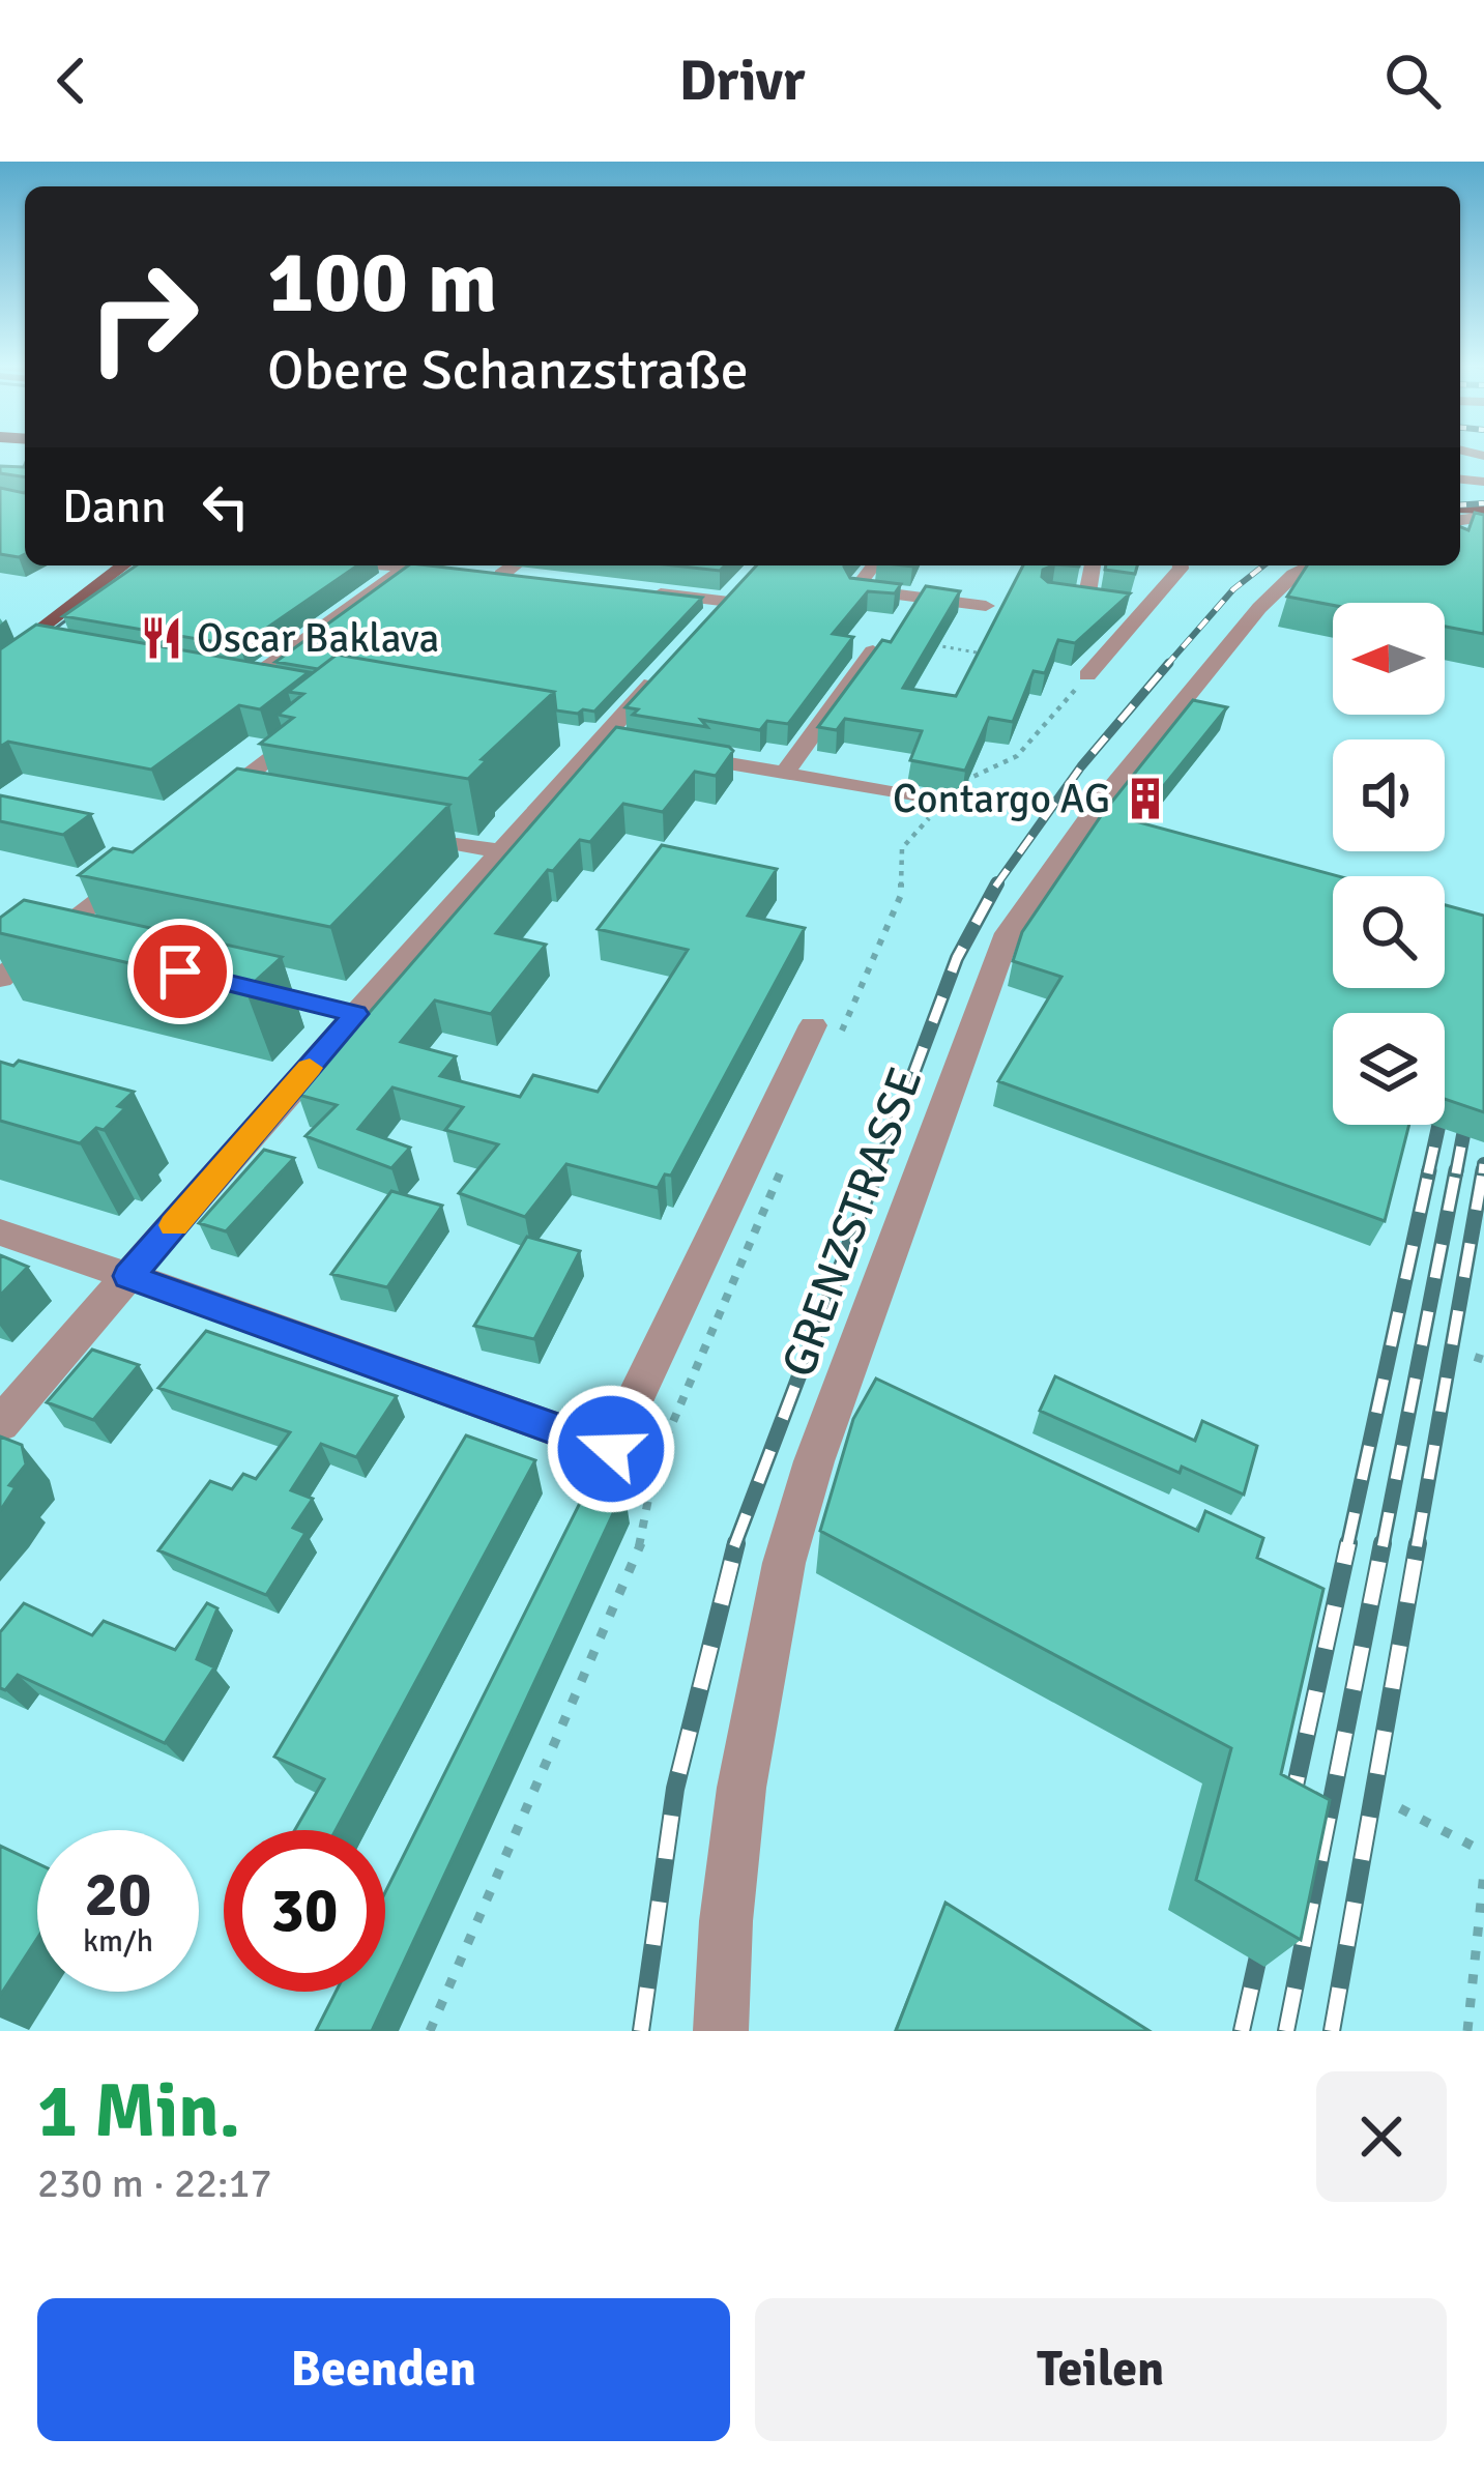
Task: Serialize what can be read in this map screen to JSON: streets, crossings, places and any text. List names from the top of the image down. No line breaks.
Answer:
{"streets":{"street":["GRENZSTRASSE"]},"places":{"restaurant":["Oscar Baklava"],"building":["Contargo AG"]},"north":"left","page":{"header":"Drivr","turn":["100 m","Obere Schanzstraße"],"then":"Dann","speed":"20 km/h","limit":"30","heading":["1 Min.","230 m · 22:17"],"buttons":["Beenden","Teilen"]}}
